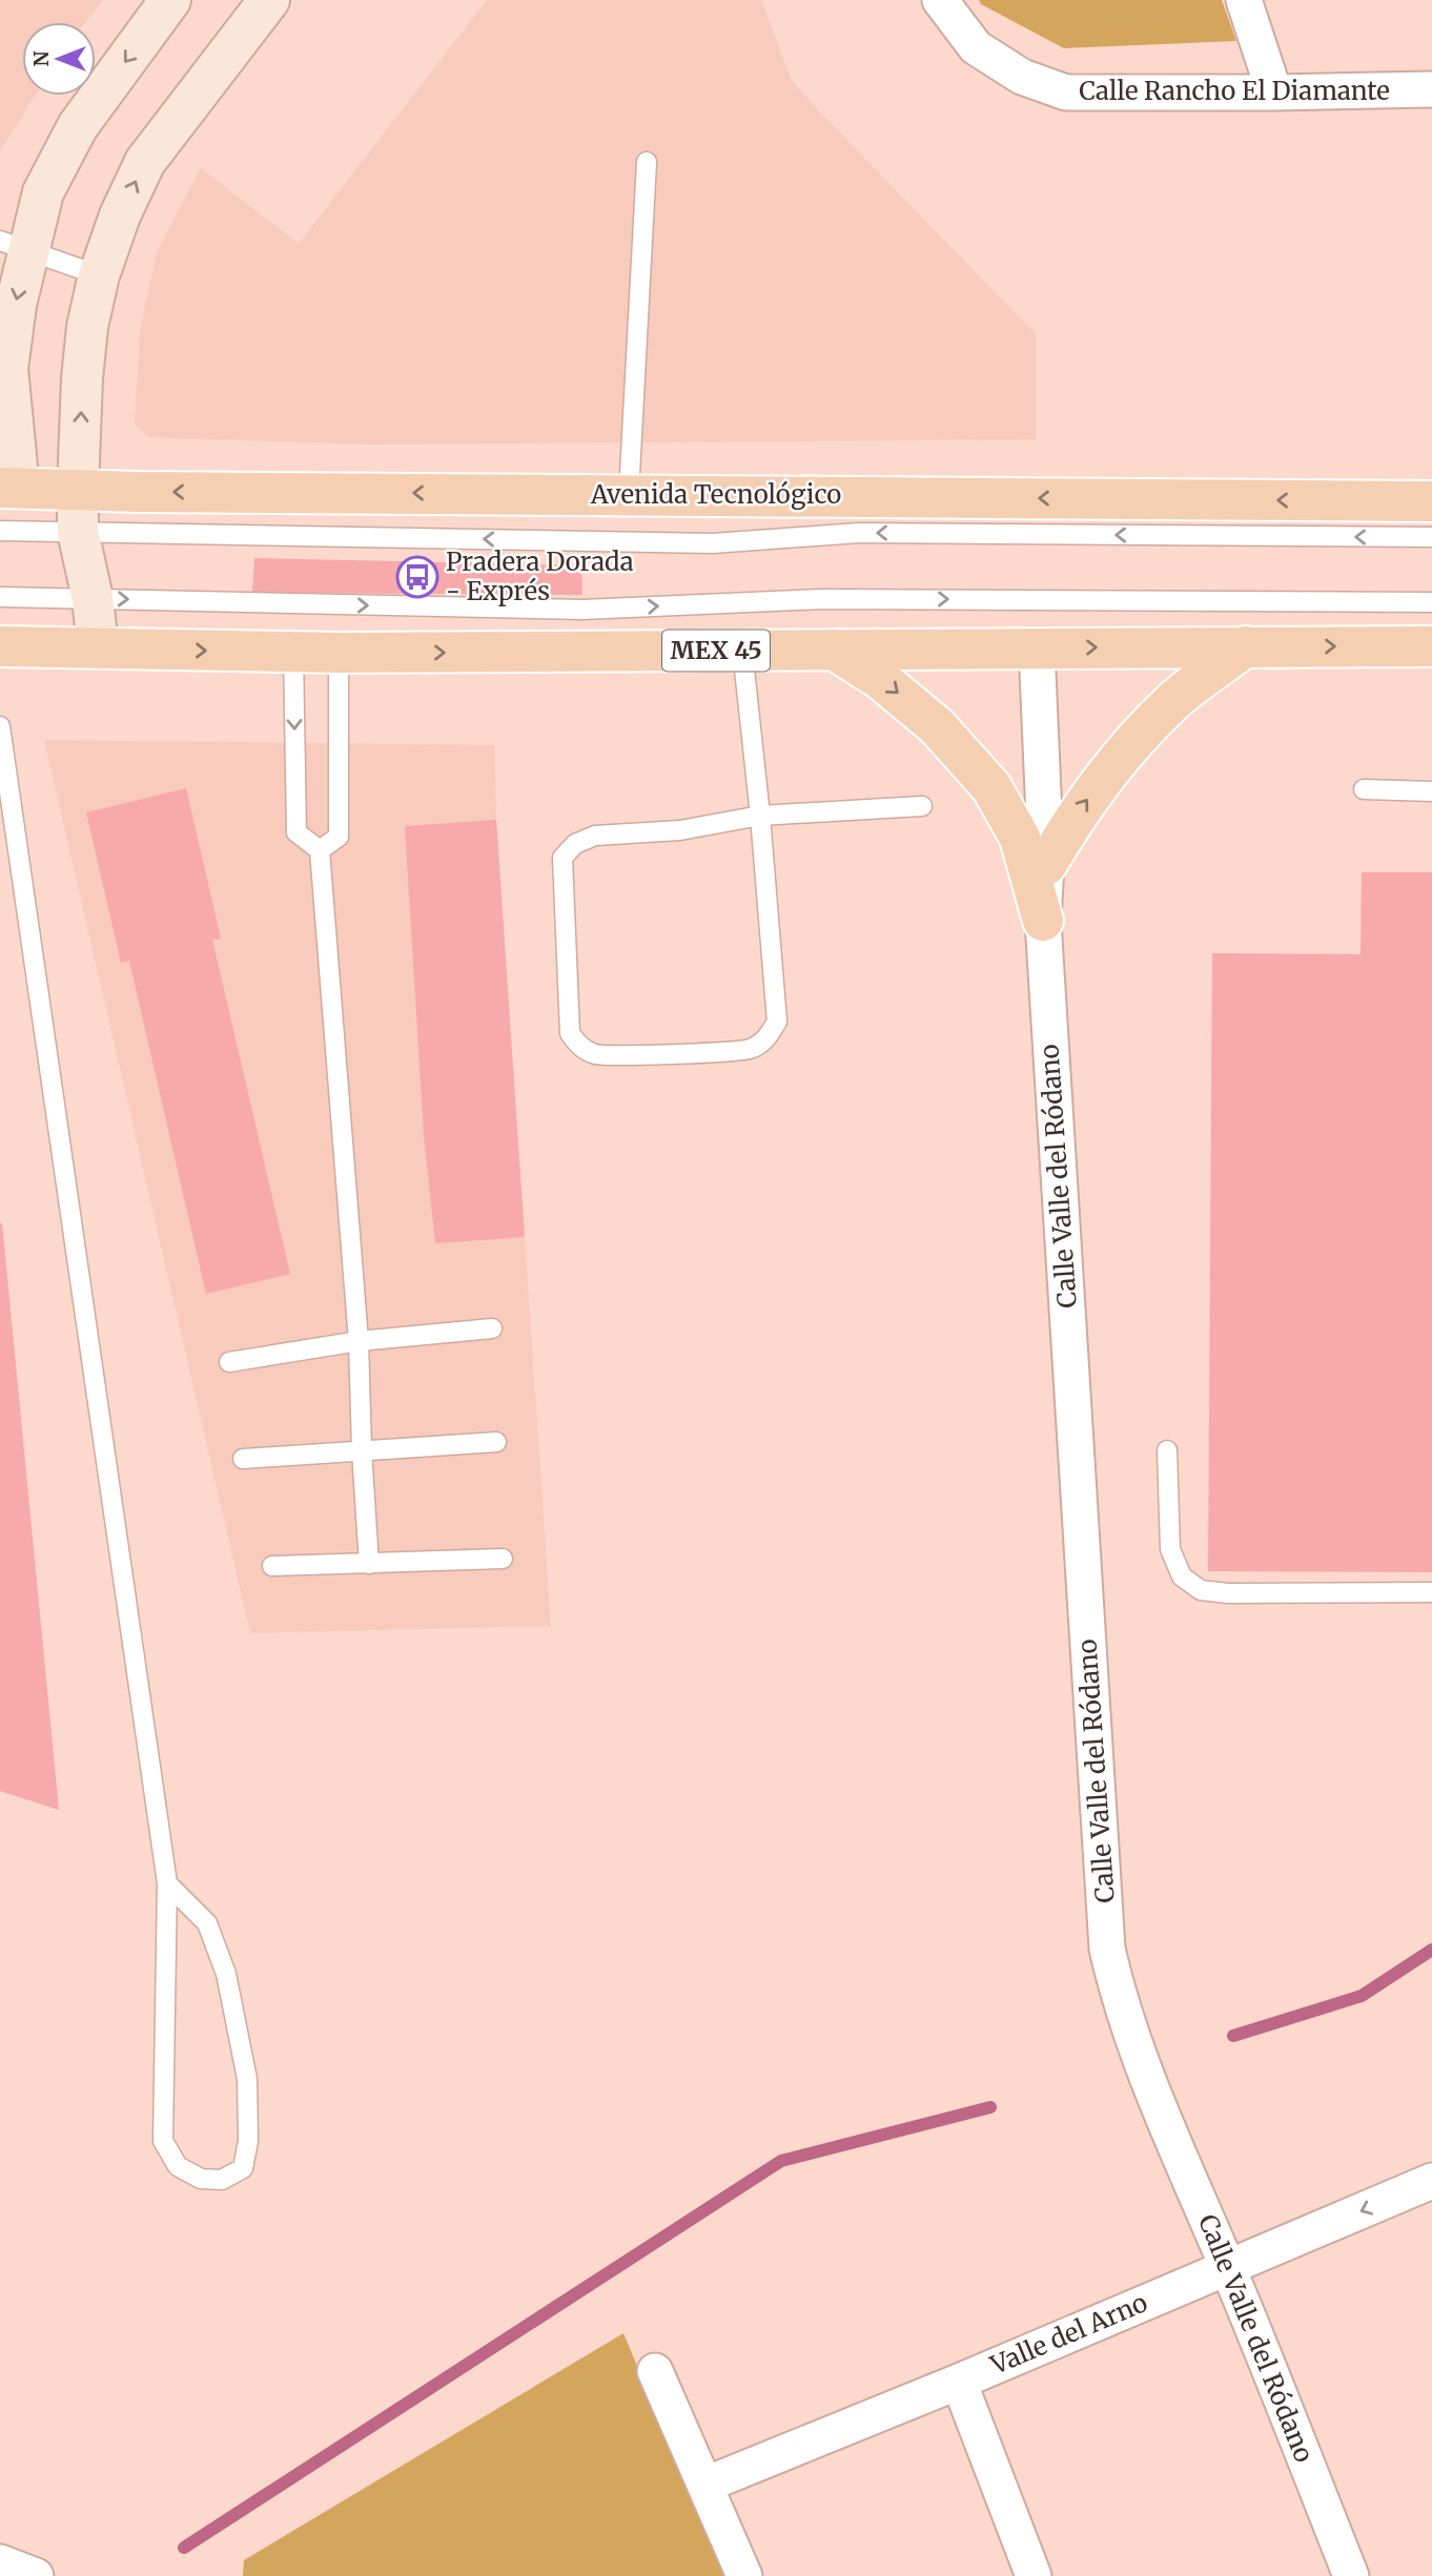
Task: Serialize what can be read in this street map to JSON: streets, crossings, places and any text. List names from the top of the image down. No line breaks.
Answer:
{"streets":{"main road":["Avenida Tecnológico","MEX 45"],"street":["Calle Rancho El Diamante","Calle Valle del Ródano","Valle del Arno"]},"crossings":[["MEX 45","Calle Valle del Ródano"],["Calle Valle del Ródano","Valle del Arno"]],"places":{"bus stop":["Pradera Dorada - Exprés"]},"north":"left"}
